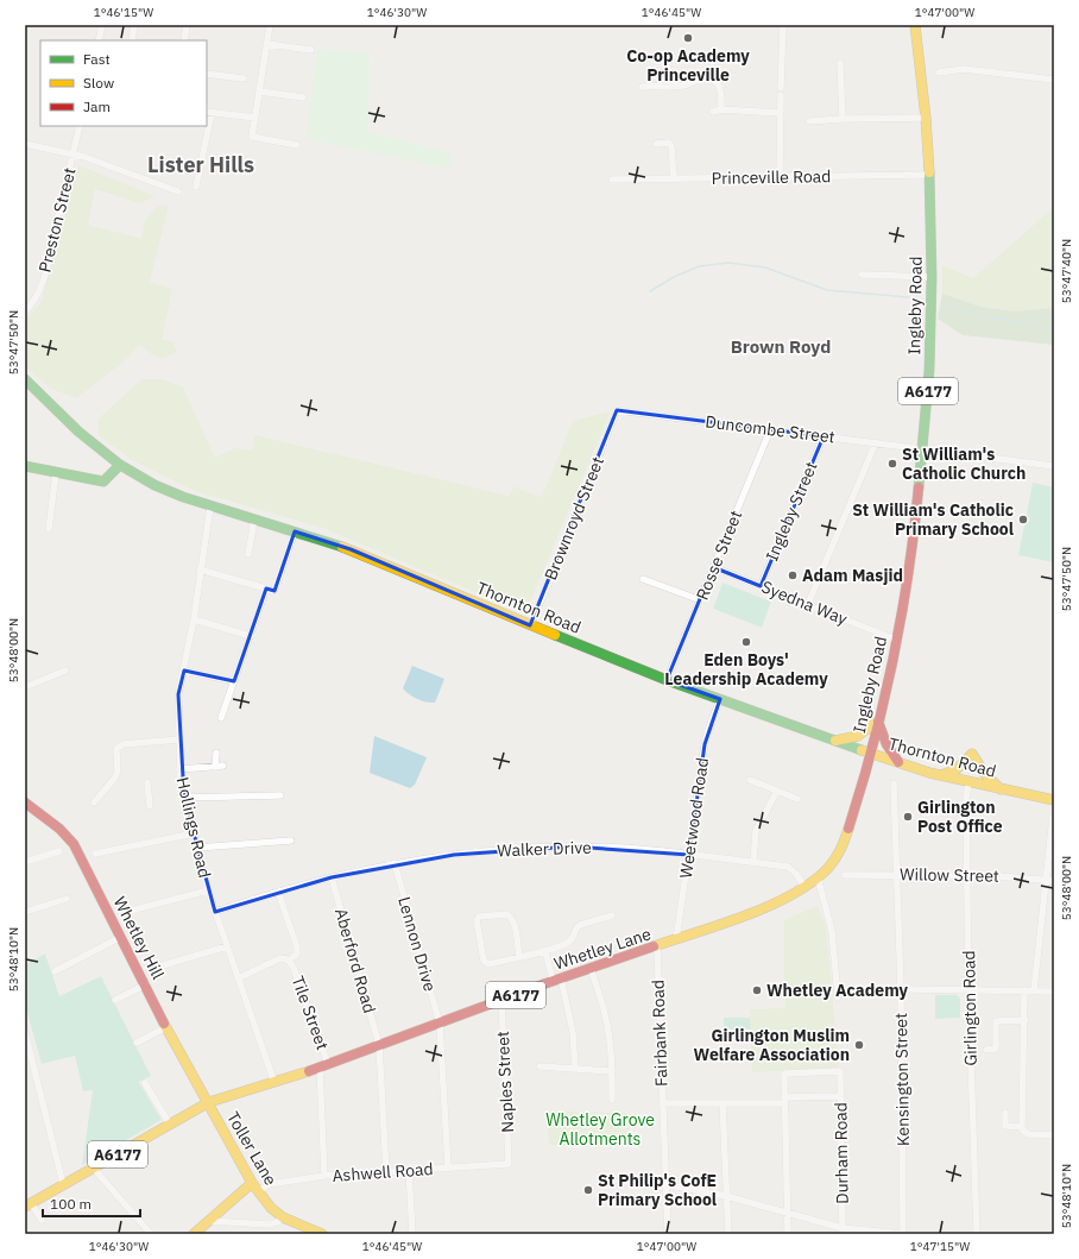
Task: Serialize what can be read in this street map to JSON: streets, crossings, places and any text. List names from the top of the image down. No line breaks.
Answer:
{"streets":{"main road":["Ingleby Road","A6177","Thornton Road","Whetley Hill","Whetley Lane","Toller Lane"],"street":["Princeville Road","Preston Street","Duncombe Street","Ingleby Street","Brownroyd Street","Rosse Street","Syedna Way","Weetwood Road","Hollings Road","Walker Drive","Willow Street","Lennon Drive","Aberford Road","Girlington Road","Tile Street","Fairbank Road","Kensington Street","Naples Street","Durham Road","Ashwell Road"]},"crossings":[["Princeville Road","Ingleby Road"],["Ingleby Road","Duncombe Street"],["Ingleby Road","Syedna Way"],["Ingleby Road","Thornton Road"],["Ingleby Road","Whetley Lane"],["A6177","Whetley Hill"],["A6177","Whetley Lane"],["A6177","Toller Lane"],["Duncombe Street","Ingleby Street"],["Duncombe Street","Brownroyd Street"],["Duncombe Street","Rosse Street"],["Ingleby Street","Syedna Way"],["Brownroyd Street","Thornton Road"],["Rosse Street","Syedna Way"],["Rosse Street","Thornton Road"],["Thornton Road","Weetwood Road"],["Thornton Road","Hollings Road"],["Thornton Road","Whetley Lane"],["Thornton Road","Girlington Road"],["Weetwood Road","Walker Drive"],["Weetwood Road","Whetley Lane"],["Hollings Road","Walker Drive"],["Hollings Road","Whetley Lane"],["Hollings Road","Tile Street"],["Walker Drive","Lennon Drive"],["Walker Drive","Whetley Lane"],["Walker Drive","Aberford Road"],["Willow Street","Girlington Road"],["Willow Street","Kensington Street"],["Whetley Hill","Whetley Lane"],["Whetley Hill","Toller Lane"],["Lennon Drive","Whetley Lane"],["Lennon Drive","Ashwell Road"],["Whetley Lane","Aberford Road"],["Whetley Lane","Tile Street"],["Whetley Lane","Fairbank Road"],["Whetley Lane","Naples Street"],["Whetley Lane","Toller Lane"],["Aberford Road","Ashwell Road"],["Tile Street","Ashwell Road"],["Naples Street","Ashwell Road"],["Toller Lane","Ashwell Road"]],"districts":["Lister Hills","Brown Royd"],"parks":["Whetley Grove Allotments"],"places":["Co-op Academy Princeville","St William's Catholic Church","St William's Catholic Primary School","Adam Masjid","Eden Boys' Leadership Academy","Girlington Post Office","Whetley Academy","Girlington Muslim Welfare Association","St Philip's CofE Primary School"],"legend":["Fast","Slow","Jam"],"scale_bar":"100 m","coordinates":["1°46'15\"W","1°46'30\"W","1°46'45\"W","1°47'00\"W","53°47'40\"N","53°47'50\"N","53°48'00\"N","53°48'10\"N","1°47'15\"W"]}
